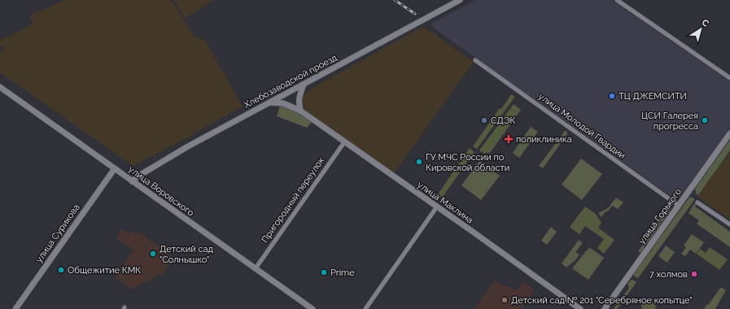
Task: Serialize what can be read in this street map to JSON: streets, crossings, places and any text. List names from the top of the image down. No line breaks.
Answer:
{"streets":{"street":["Хлебозаводской проезд","улица Молодой Гвардии","улица Воровского","Пригородный переулок","улица Маклина","улица Горького","улица Сурикова"]},"crossings":[["Хлебозаводской проезд","улица Воровского"],["Хлебозаводской проезд","улица Маклина"],["улица Молодой Гвардии","улица Горького"],["улица Воровского","Пригородный переулок"],["улица Воровского","улица Сурикова"],["Пригородный переулок","улица Маклина"]],"places":{"other":["ТЦ ДЖЕМСИТИ","СДЭК","ЦСИ Галерея прогресса","ГУ МЧС России по Кировской области","Детский сад \"Солнышко\"","Общежитие КМК","Prime","7 холмов","Детский сад № 201 \"Серебряное копытце\""],"health":["поликлиника"]},"north":"top right"}
